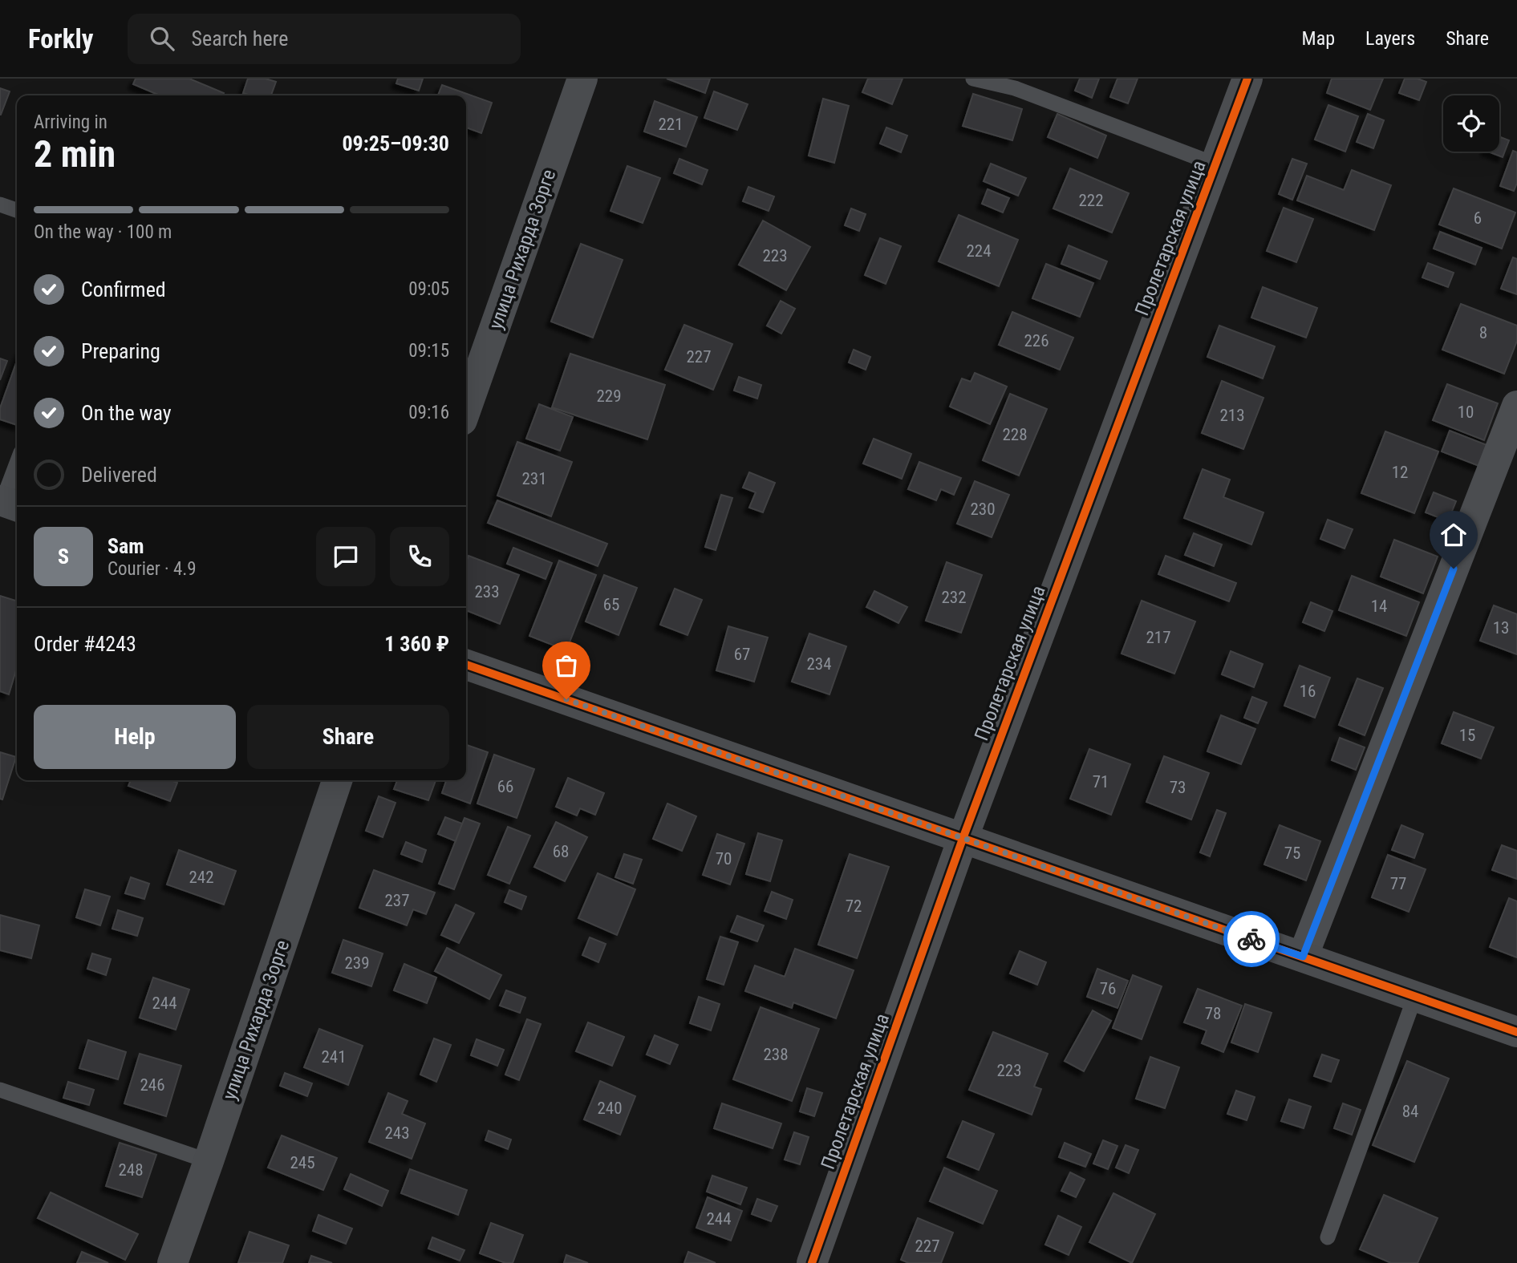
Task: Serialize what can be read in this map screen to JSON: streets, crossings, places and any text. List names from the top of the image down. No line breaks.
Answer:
{"streets":{"street":["Пролетарская улица","улица Рихарда Зорге"]},"house_numbers":["221","222","6","224","223","8","226","227","229","10","213","228","12","231","230","233","232","65","14","13","217","67","234","16","15","71","66","73","68","75","70","242","77","237","72","239","76","244","78","238","241","223","246","240","84","243","245","248","244","227"],"page":{"header":"Forkly","search":"Search here","nav":["Map","Layers","Share"],"heading":["2 min","Arriving in","09:25–09:30"],"panel":["Sam","Courier · 4.9","Order #4243","1 360 ₽"],"bar":"On the way · 100 m","list":[["Confirmed","09:05"],["Preparing","09:15"],["On the way","09:16"],"Delivered"],"round":"S","buttons":["Help","Share"]}}
